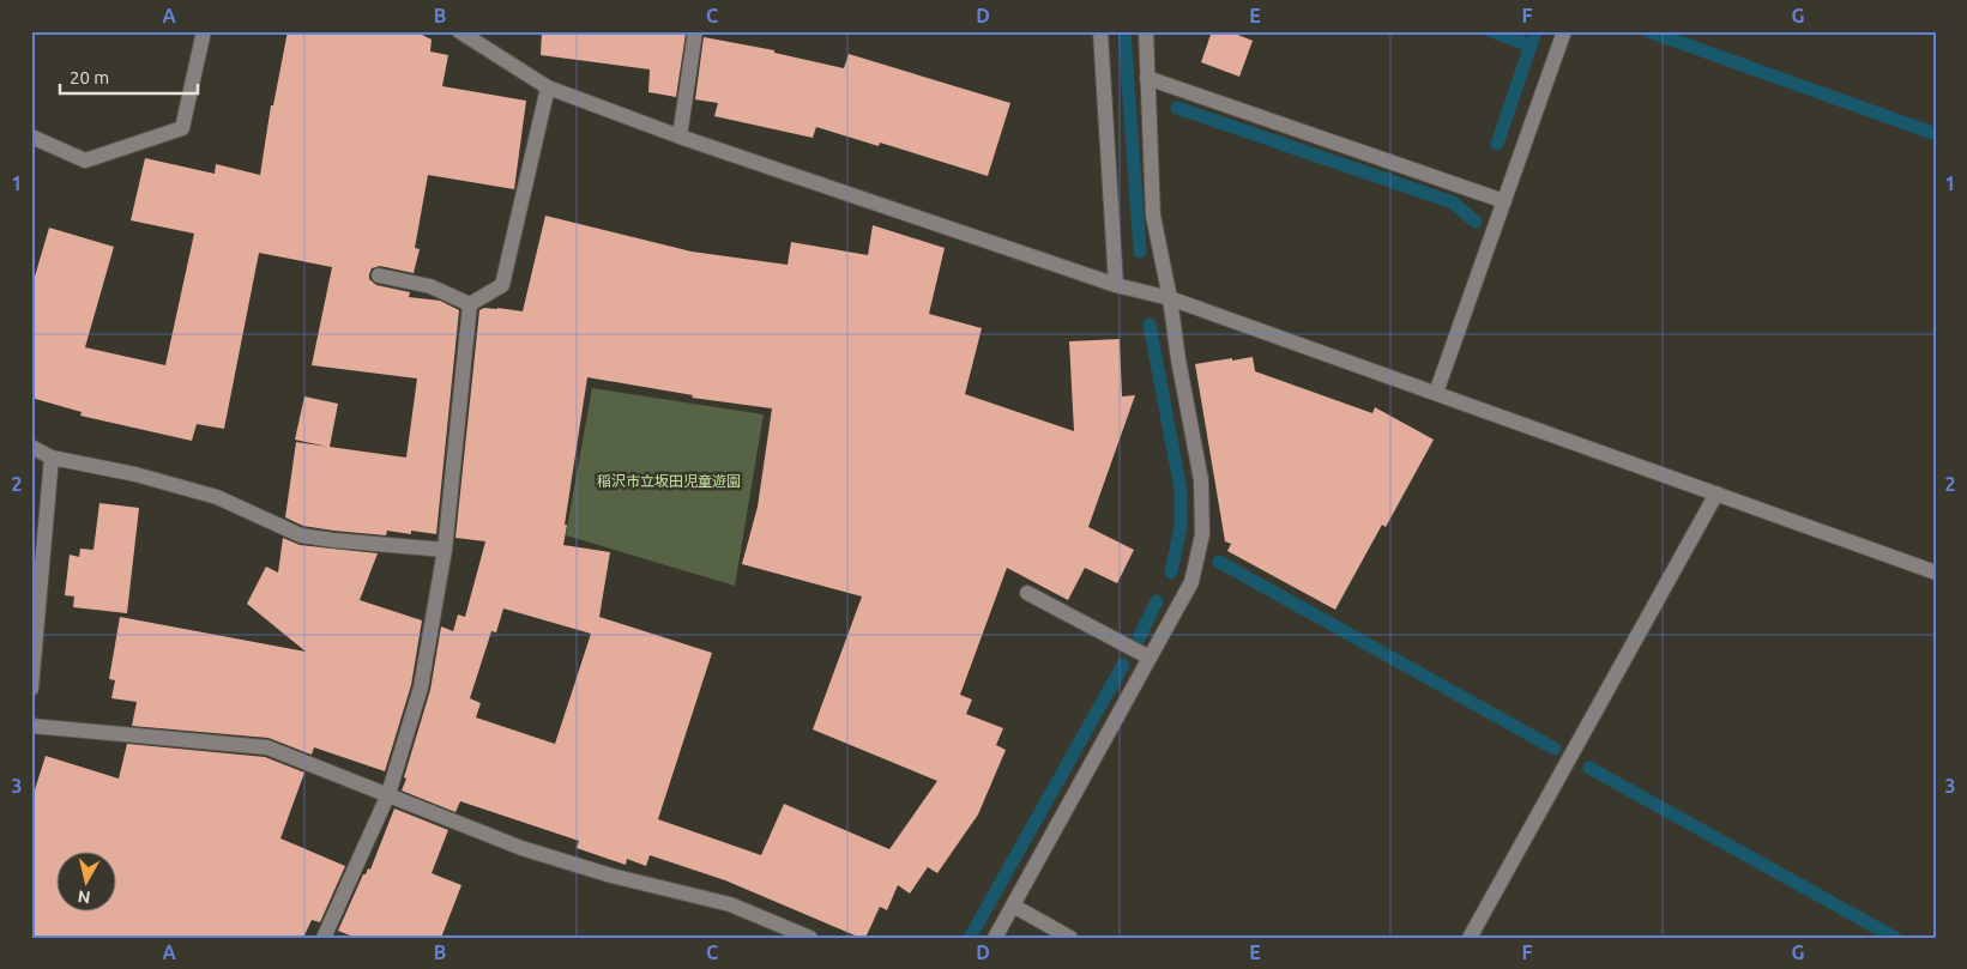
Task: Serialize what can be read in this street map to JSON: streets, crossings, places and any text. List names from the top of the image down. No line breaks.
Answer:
{"parks":["稲沢市立坂田児童遊園"],"scale_bar":"20 m","north":"bottom","grid":{"columns":["A","B","C","D","E","F","G"],"rows":["1","2","3"]}}
